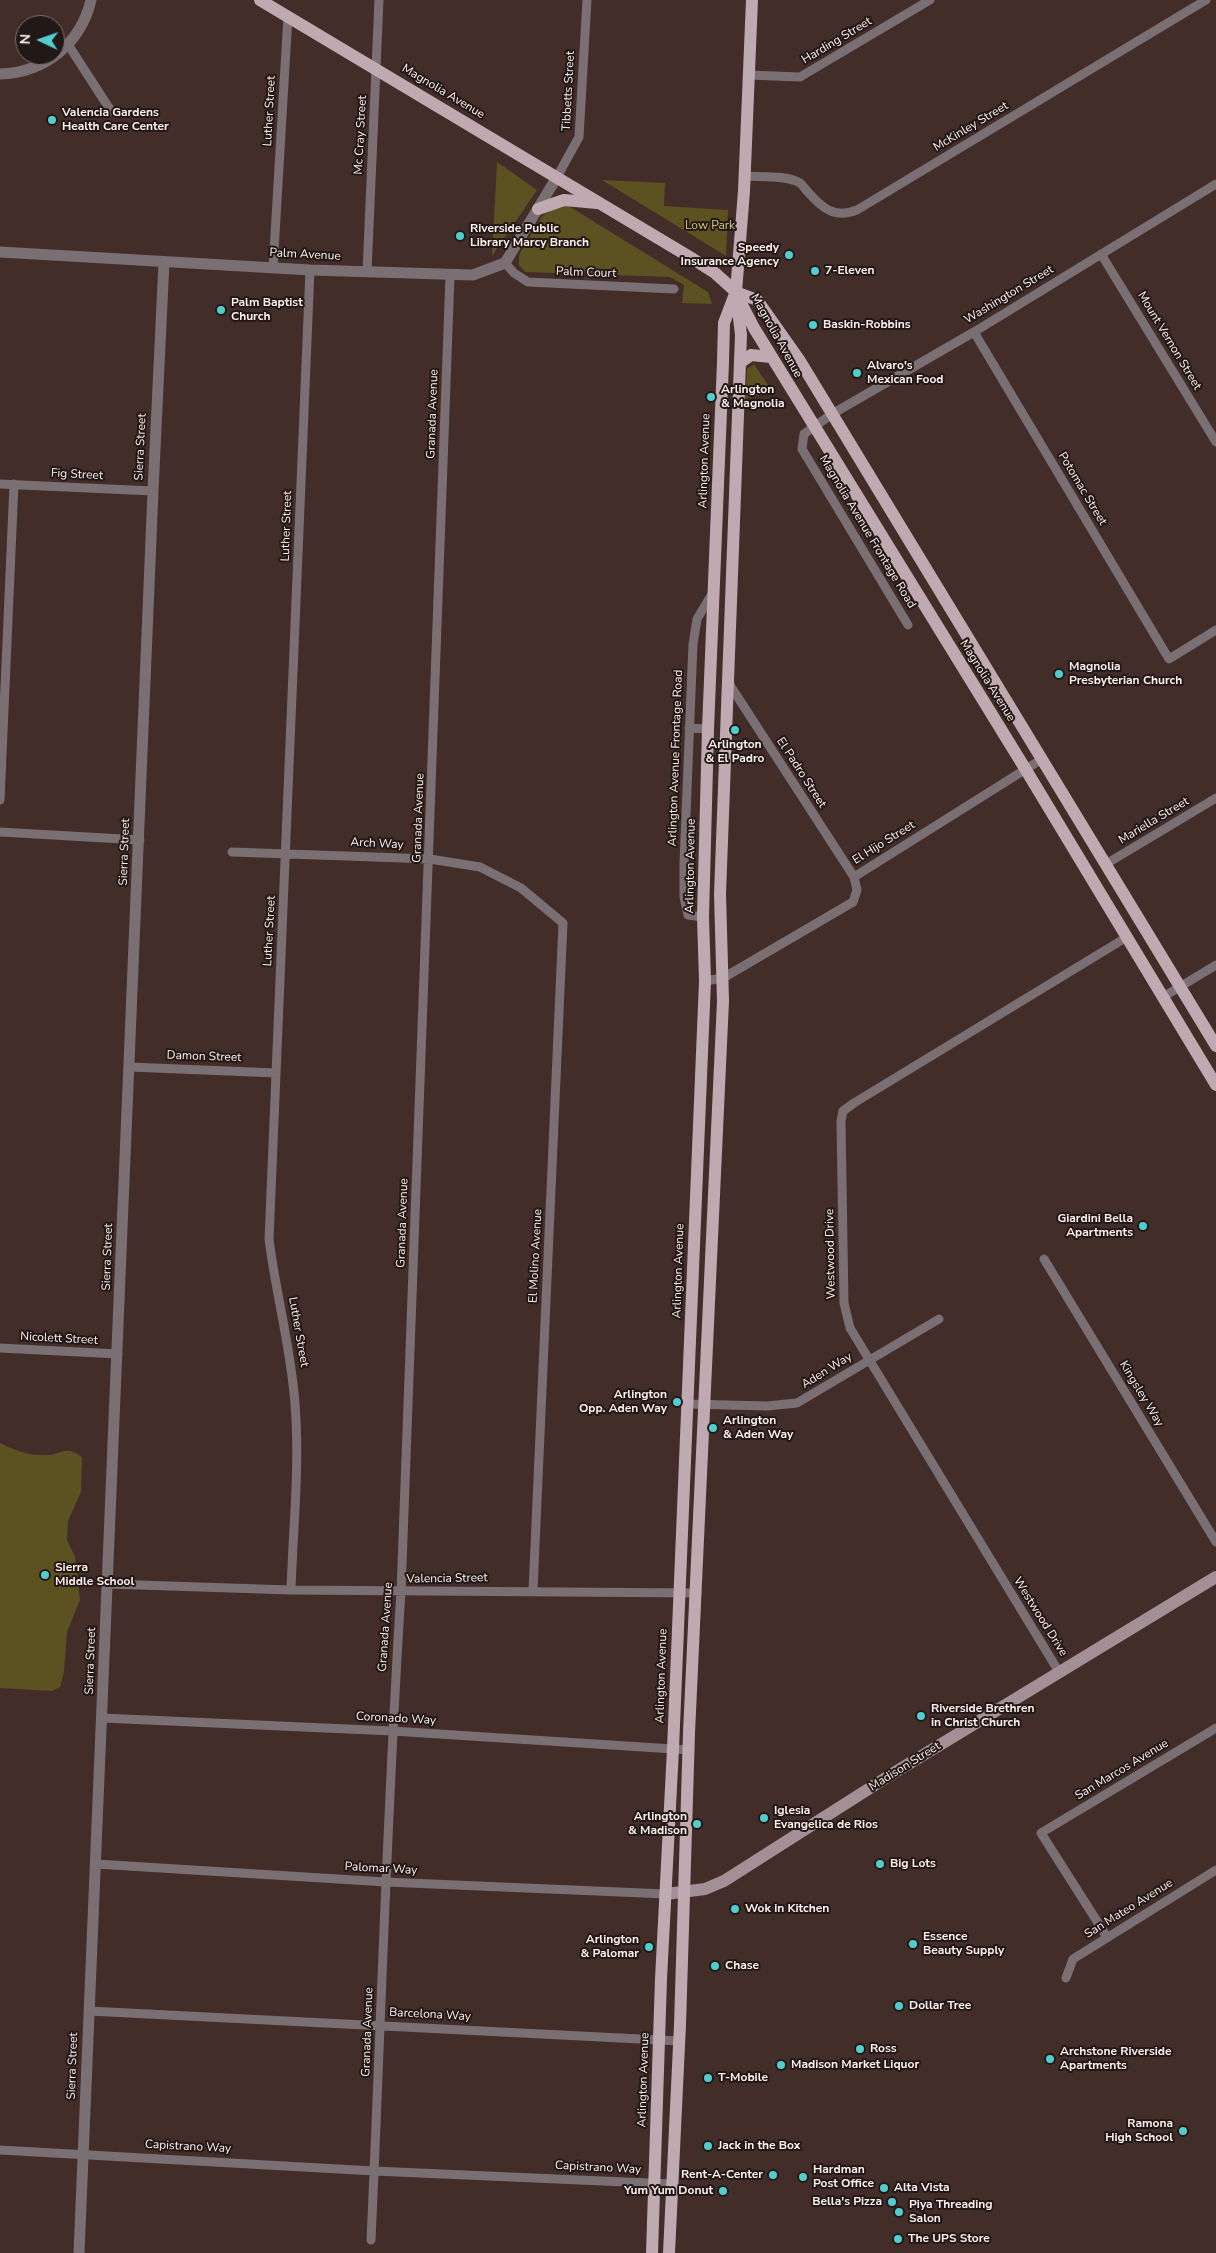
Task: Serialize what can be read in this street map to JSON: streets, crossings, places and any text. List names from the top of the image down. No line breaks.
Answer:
{"streets":{"main road":["Magnolia Avenue","Arlington Avenue","Madison Street"],"street":["Harding Street","Tibbetts Street","Luther Street","McKinley Street","Mc Cray Street","Palm Avenue","Palm Court","Washington Street","Mount Vernon Street","Granada Avenue","Sierra Street","Fig Street","Potomac Street","Magnolia Avenue Frontage Road","Arlington Avenue Frontage Road","El Padro Street","Mariella Street","El Hijo Street","Arch Way","Damon Street","Westwood Drive","El Molino Avenue","Nicolett Street","Aden Way","Kingsley Way","Valencia Street","Coronado Way","San Marcos Avenue","Palomar Way","San Mateo Avenue","Barcelona Way","Capistrano Way"]},"crossings":[["Harding Street","Arlington Avenue"],["Tibbetts Street","Magnolia Avenue"],["Magnolia Avenue","Luther Street"],["Magnolia Avenue","Mc Cray Street"],["Magnolia Avenue","Washington Street"],["Magnolia Avenue","Arlington Avenue"],["Magnolia Avenue","Magnolia Avenue Frontage Road"],["Magnolia Avenue","Mariella Street"],["Magnolia Avenue","El Hijo Street"],["Magnolia Avenue","Westwood Drive"],["Luther Street","Palm Avenue"],["Luther Street","Arch Way"],["Luther Street","Damon Street"],["Luther Street","Valencia Street"],["McKinley Street","Arlington Avenue"],["Mc Cray Street","Palm Avenue"],["Palm Avenue","Palm Court"],["Palm Avenue","Granada Avenue"],["Palm Avenue","Sierra Street"],["Washington Street","Mount Vernon Street"],["Washington Street","Potomac Street"],["Washington Street","Magnolia Avenue Frontage Road"],["Granada Avenue","Arch Way"],["Granada Avenue","Valencia Street"],["Granada Avenue","Coronado Way"],["Granada Avenue","Palomar Way"],["Granada Avenue","Barcelona Way"],["Granada Avenue","Capistrano Way"],["Sierra Street","Fig Street"],["Sierra Street","Damon Street"],["Sierra Street","Nicolett Street"],["Sierra Street","Valencia Street"],["Sierra Street","Coronado Way"],["Sierra Street","Palomar Way"],["Sierra Street","Barcelona Way"],["Sierra Street","Capistrano Way"],["Arlington Avenue","Arlington Avenue Frontage Road"],["Arlington Avenue","El Padro Street"],["Arlington Avenue","El Hijo Street"],["Arlington Avenue","Aden Way"],["Arlington Avenue","Valencia Street"],["Arlington Avenue","Coronado Way"],["Arlington Avenue","Madison Street"],["Arlington Avenue","Palomar Way"],["Arlington Avenue","Barcelona Way"],["Arlington Avenue","Capistrano Way"],["El Padro Street","El Hijo Street"],["Arch Way","El Molino Avenue"],["Westwood Drive","Aden Way"],["Westwood Drive","Madison Street"],["El Molino Avenue","Valencia Street"],["Madison Street","Palomar Way"],["San Marcos Avenue","San Mateo Avenue"]],"parks":["Low Park"],"places":["Valencia Gardens Health Care Center","Riverside Public Library Marcy Branch","Speedy Insurance Agency","7-Eleven","Palm Baptist Church","Baskin-Robbins","Alvaro's Mexican Food","Arlington & Magnolia","Magnolia Presbyterian Church","Arlington & El Padro","Giardini Bella Apartments","Arlington Opp. Aden Way","Arlington & Aden Way","Sierra Middle School","Riverside Brethren in Christ Church","Iglesia Evangelica de Rios","Arlington & Madison","Big Lots","Wok in Kitchen","Essence Beauty Supply","Arlington & Palomar","Chase","Dollar Tree","Ross","Archstone Riverside Apartments","Madison Market Liquor","T-Mobile","Ramona High School","Jack in the Box","Rent-A-Center","Hardman Post Office","Alta Vista","Yum Yum Donut","Bella's Pizza","Piya Threading Salon","The UPS Store"],"north":"left"}
